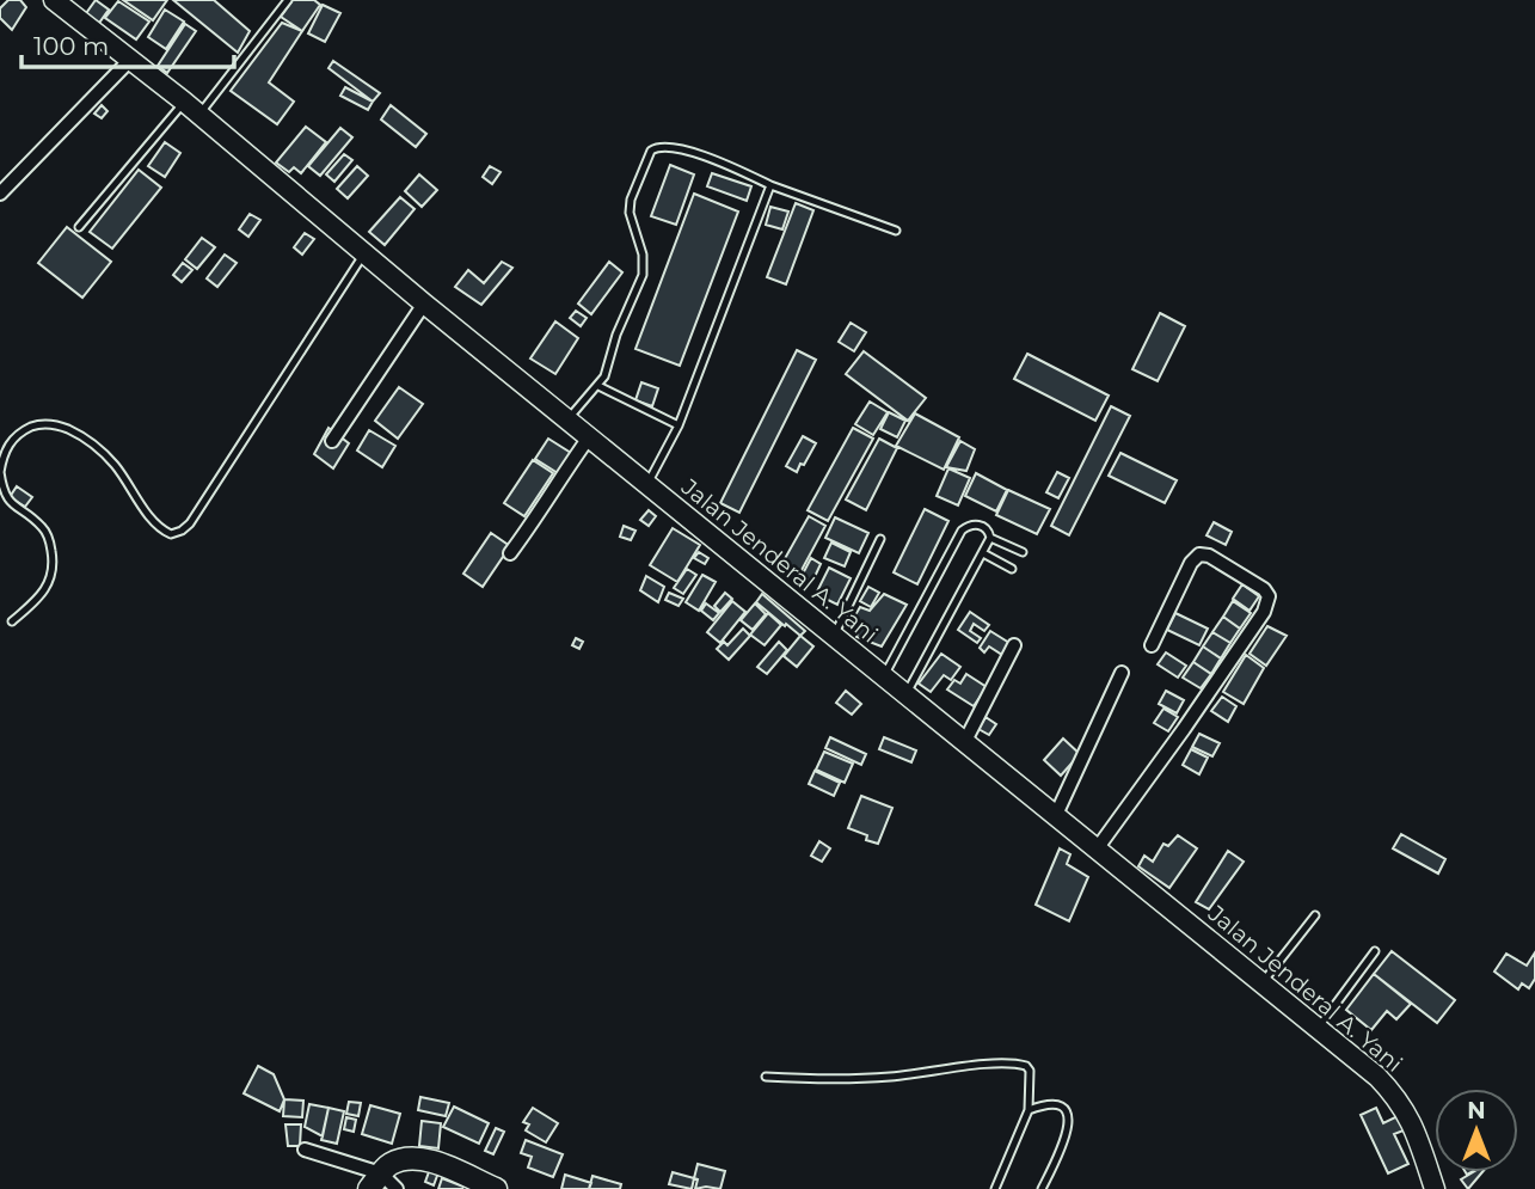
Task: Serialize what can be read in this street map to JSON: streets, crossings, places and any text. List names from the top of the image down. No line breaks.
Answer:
{"streets":{"main road":["Jalan Jenderal A. Yani"]},"scale_bar":"100 m","north":"top"}
